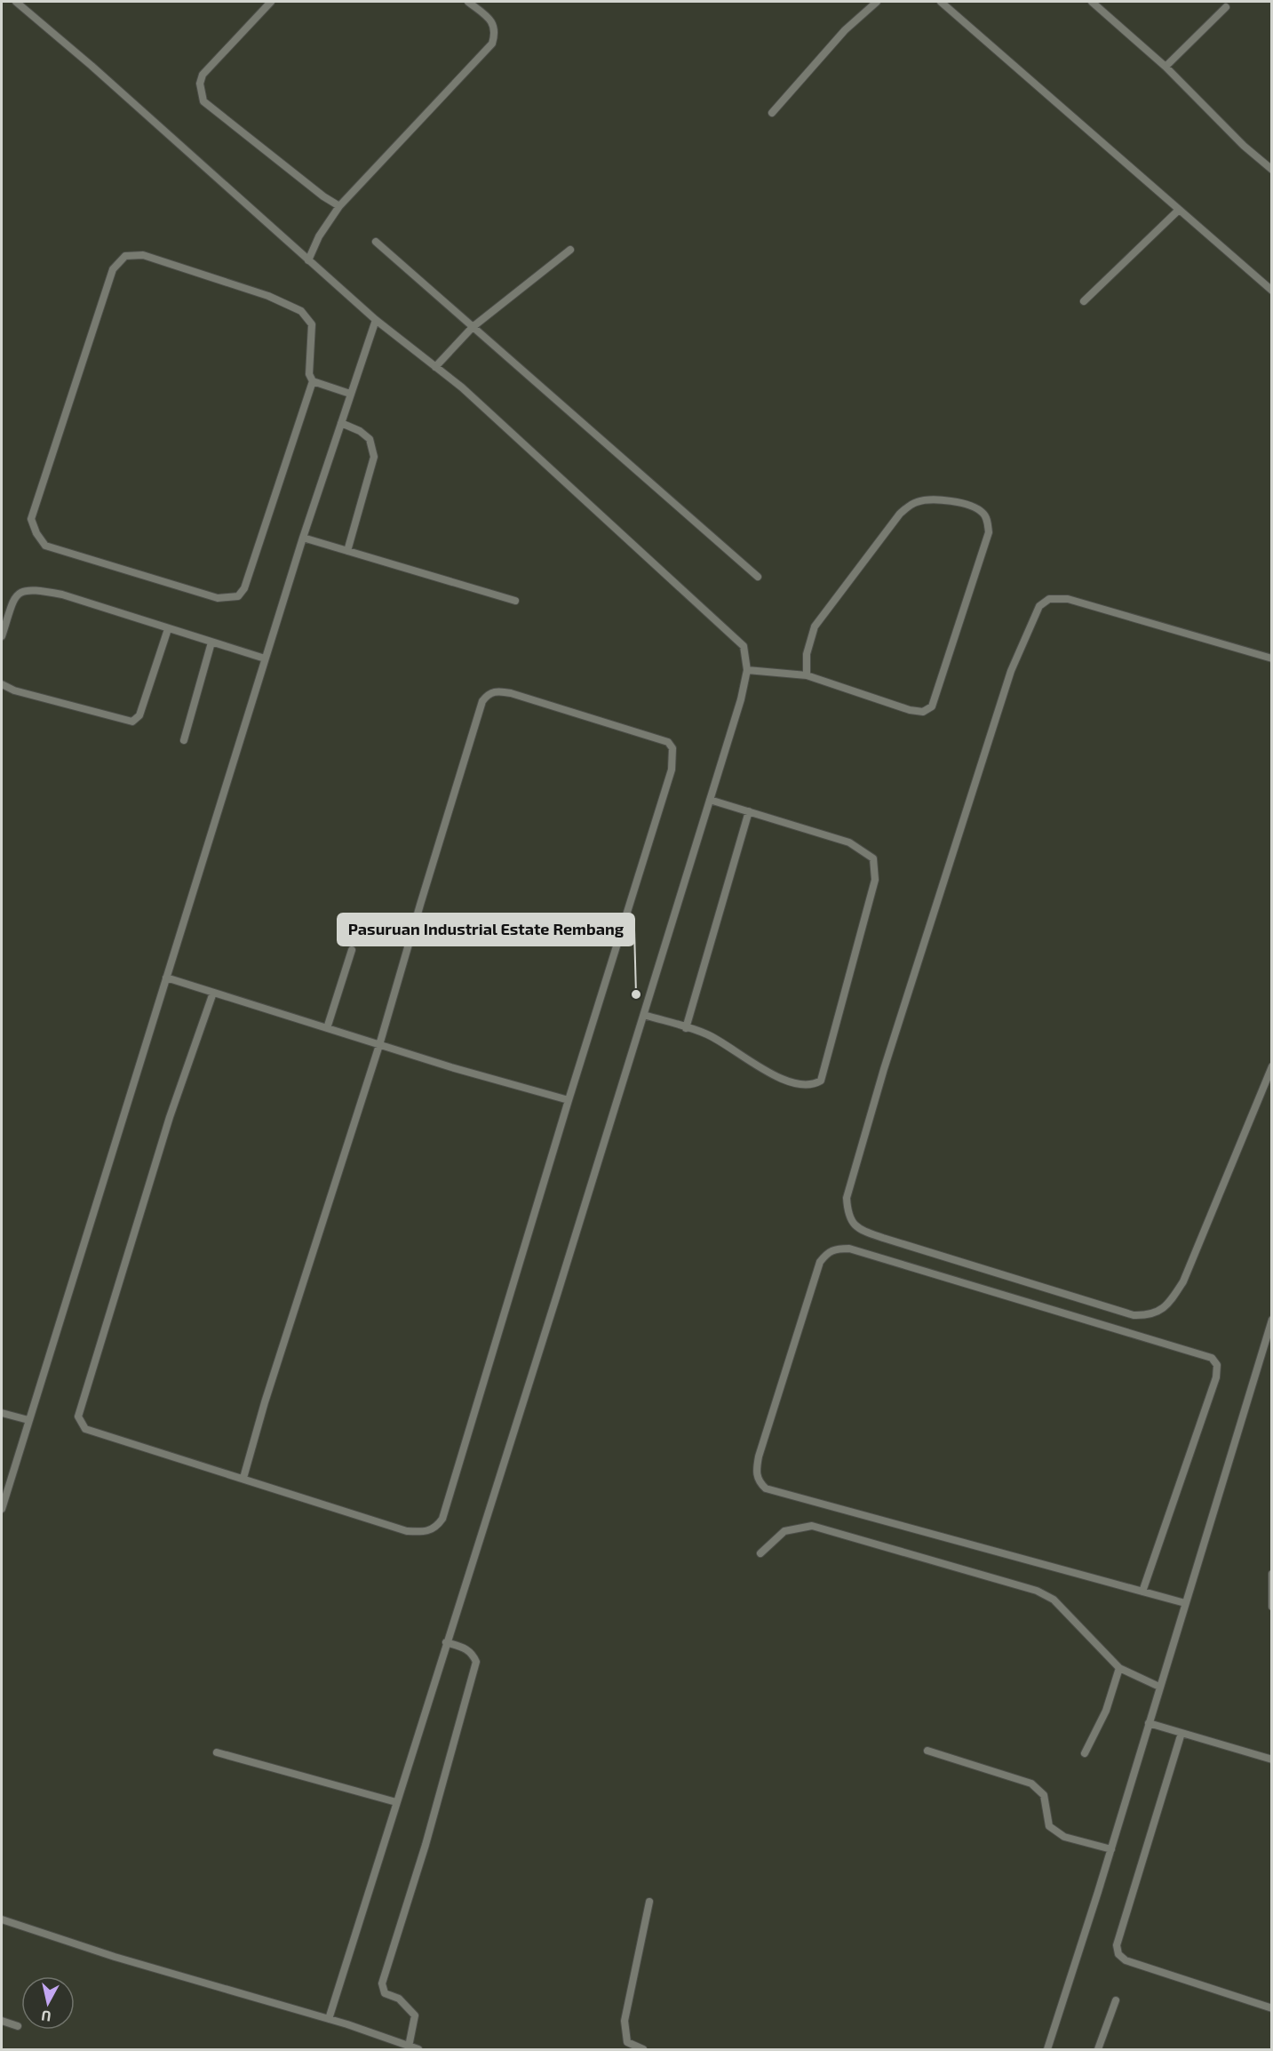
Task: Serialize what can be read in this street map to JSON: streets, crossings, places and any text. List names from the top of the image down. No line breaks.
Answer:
{"places":["Pasuruan Industrial Estate Rembang"],"north":"bottom"}
